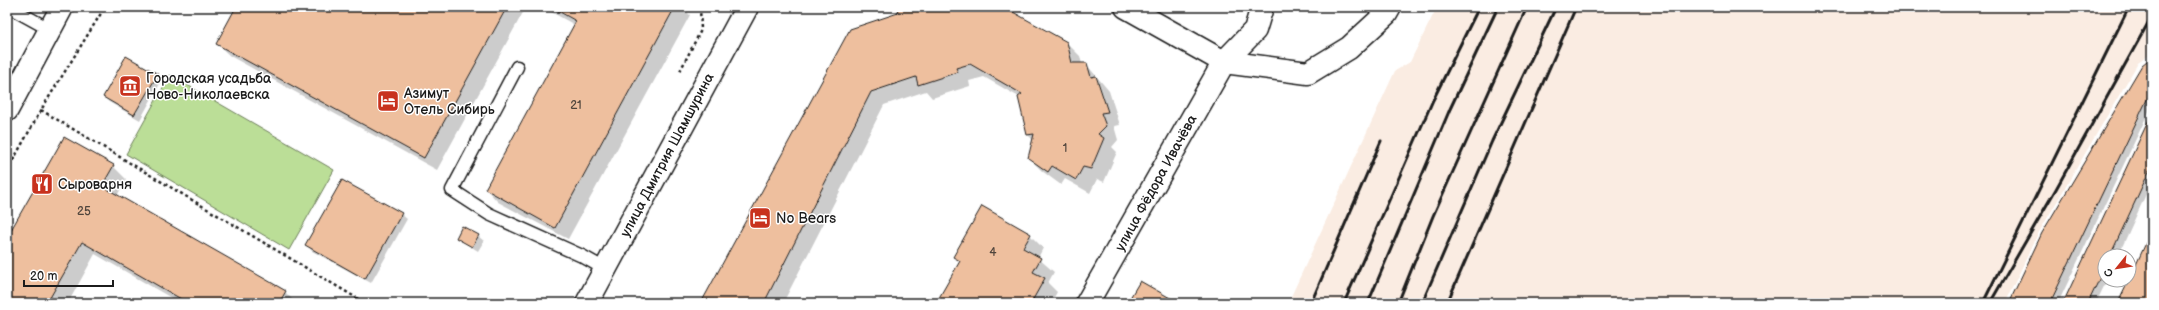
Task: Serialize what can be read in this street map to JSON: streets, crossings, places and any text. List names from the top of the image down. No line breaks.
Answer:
{"streets":{"street":["улица Дмитрия Шамшурина","улица Фёдора Ивачёва"]},"places":{"museum":["Городская усадьба Ново-Николаевска"],"hotel":["Азимут Отель Сибирь","No Bears"],"restaurant":["Сыроварня"]},"house_numbers":["21","1","25","4"],"scale_bar":"20 m","north":"bottom left"}
